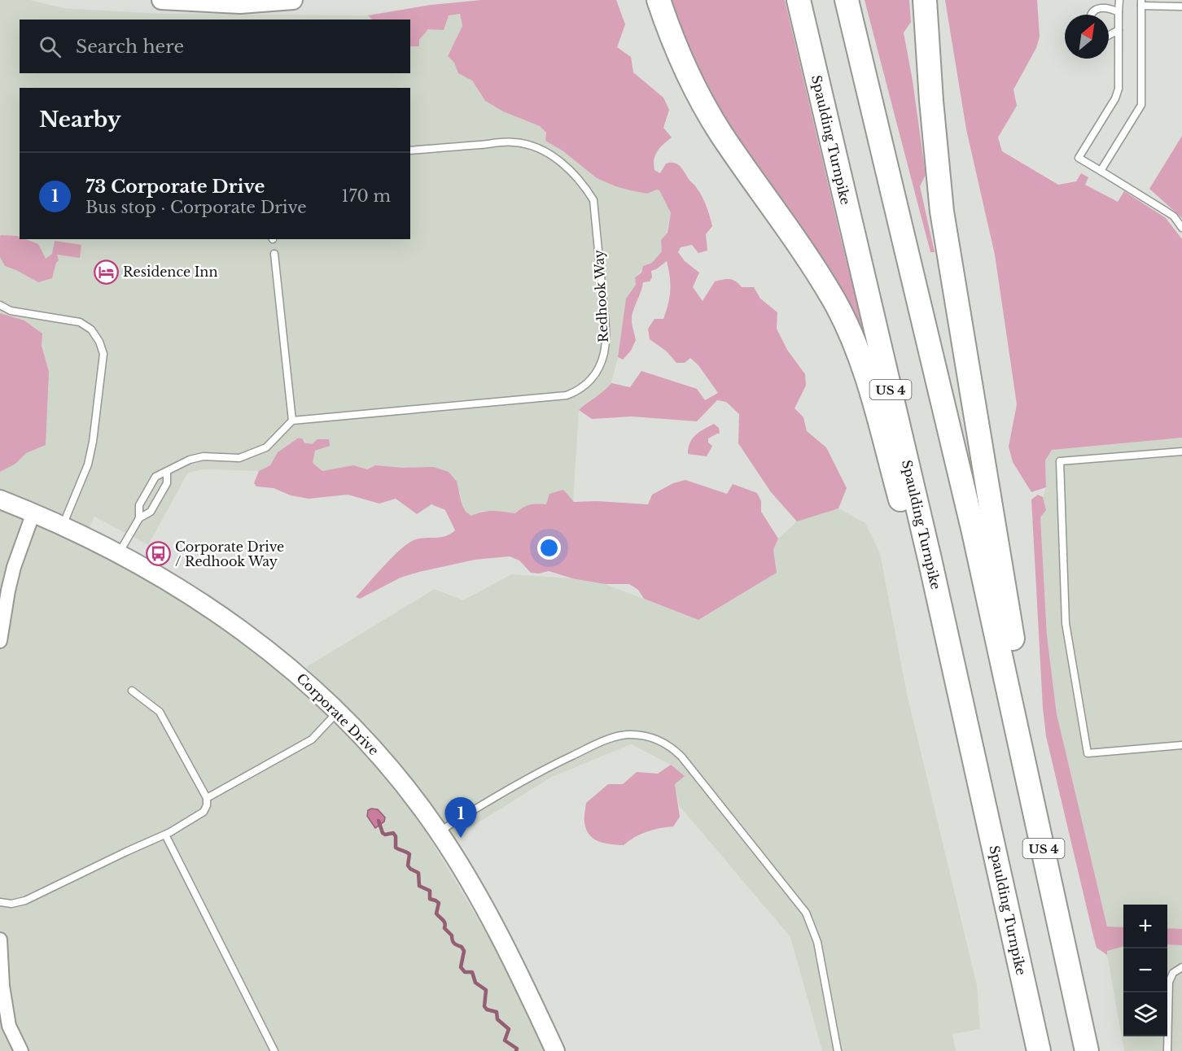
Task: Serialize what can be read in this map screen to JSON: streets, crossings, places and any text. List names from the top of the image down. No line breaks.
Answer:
{"streets":{"highway":["Spaulding Turnpike","US 4"],"street":["Corporate Drive"],"lane":["Redhook Way"]},"places":{"hotel":["Residence Inn"],"bus stop":["Corporate Drive / Redhook Way"]},"north":"top right","page":{"search":"Search here","heading":"Nearby","list":[{"mark":"1","name":"73 Corporate Drive","note":"Bus stop · Corporate Drive","value":"170 m"}],"pins":"1","map_buttons":["+","−"]}}
